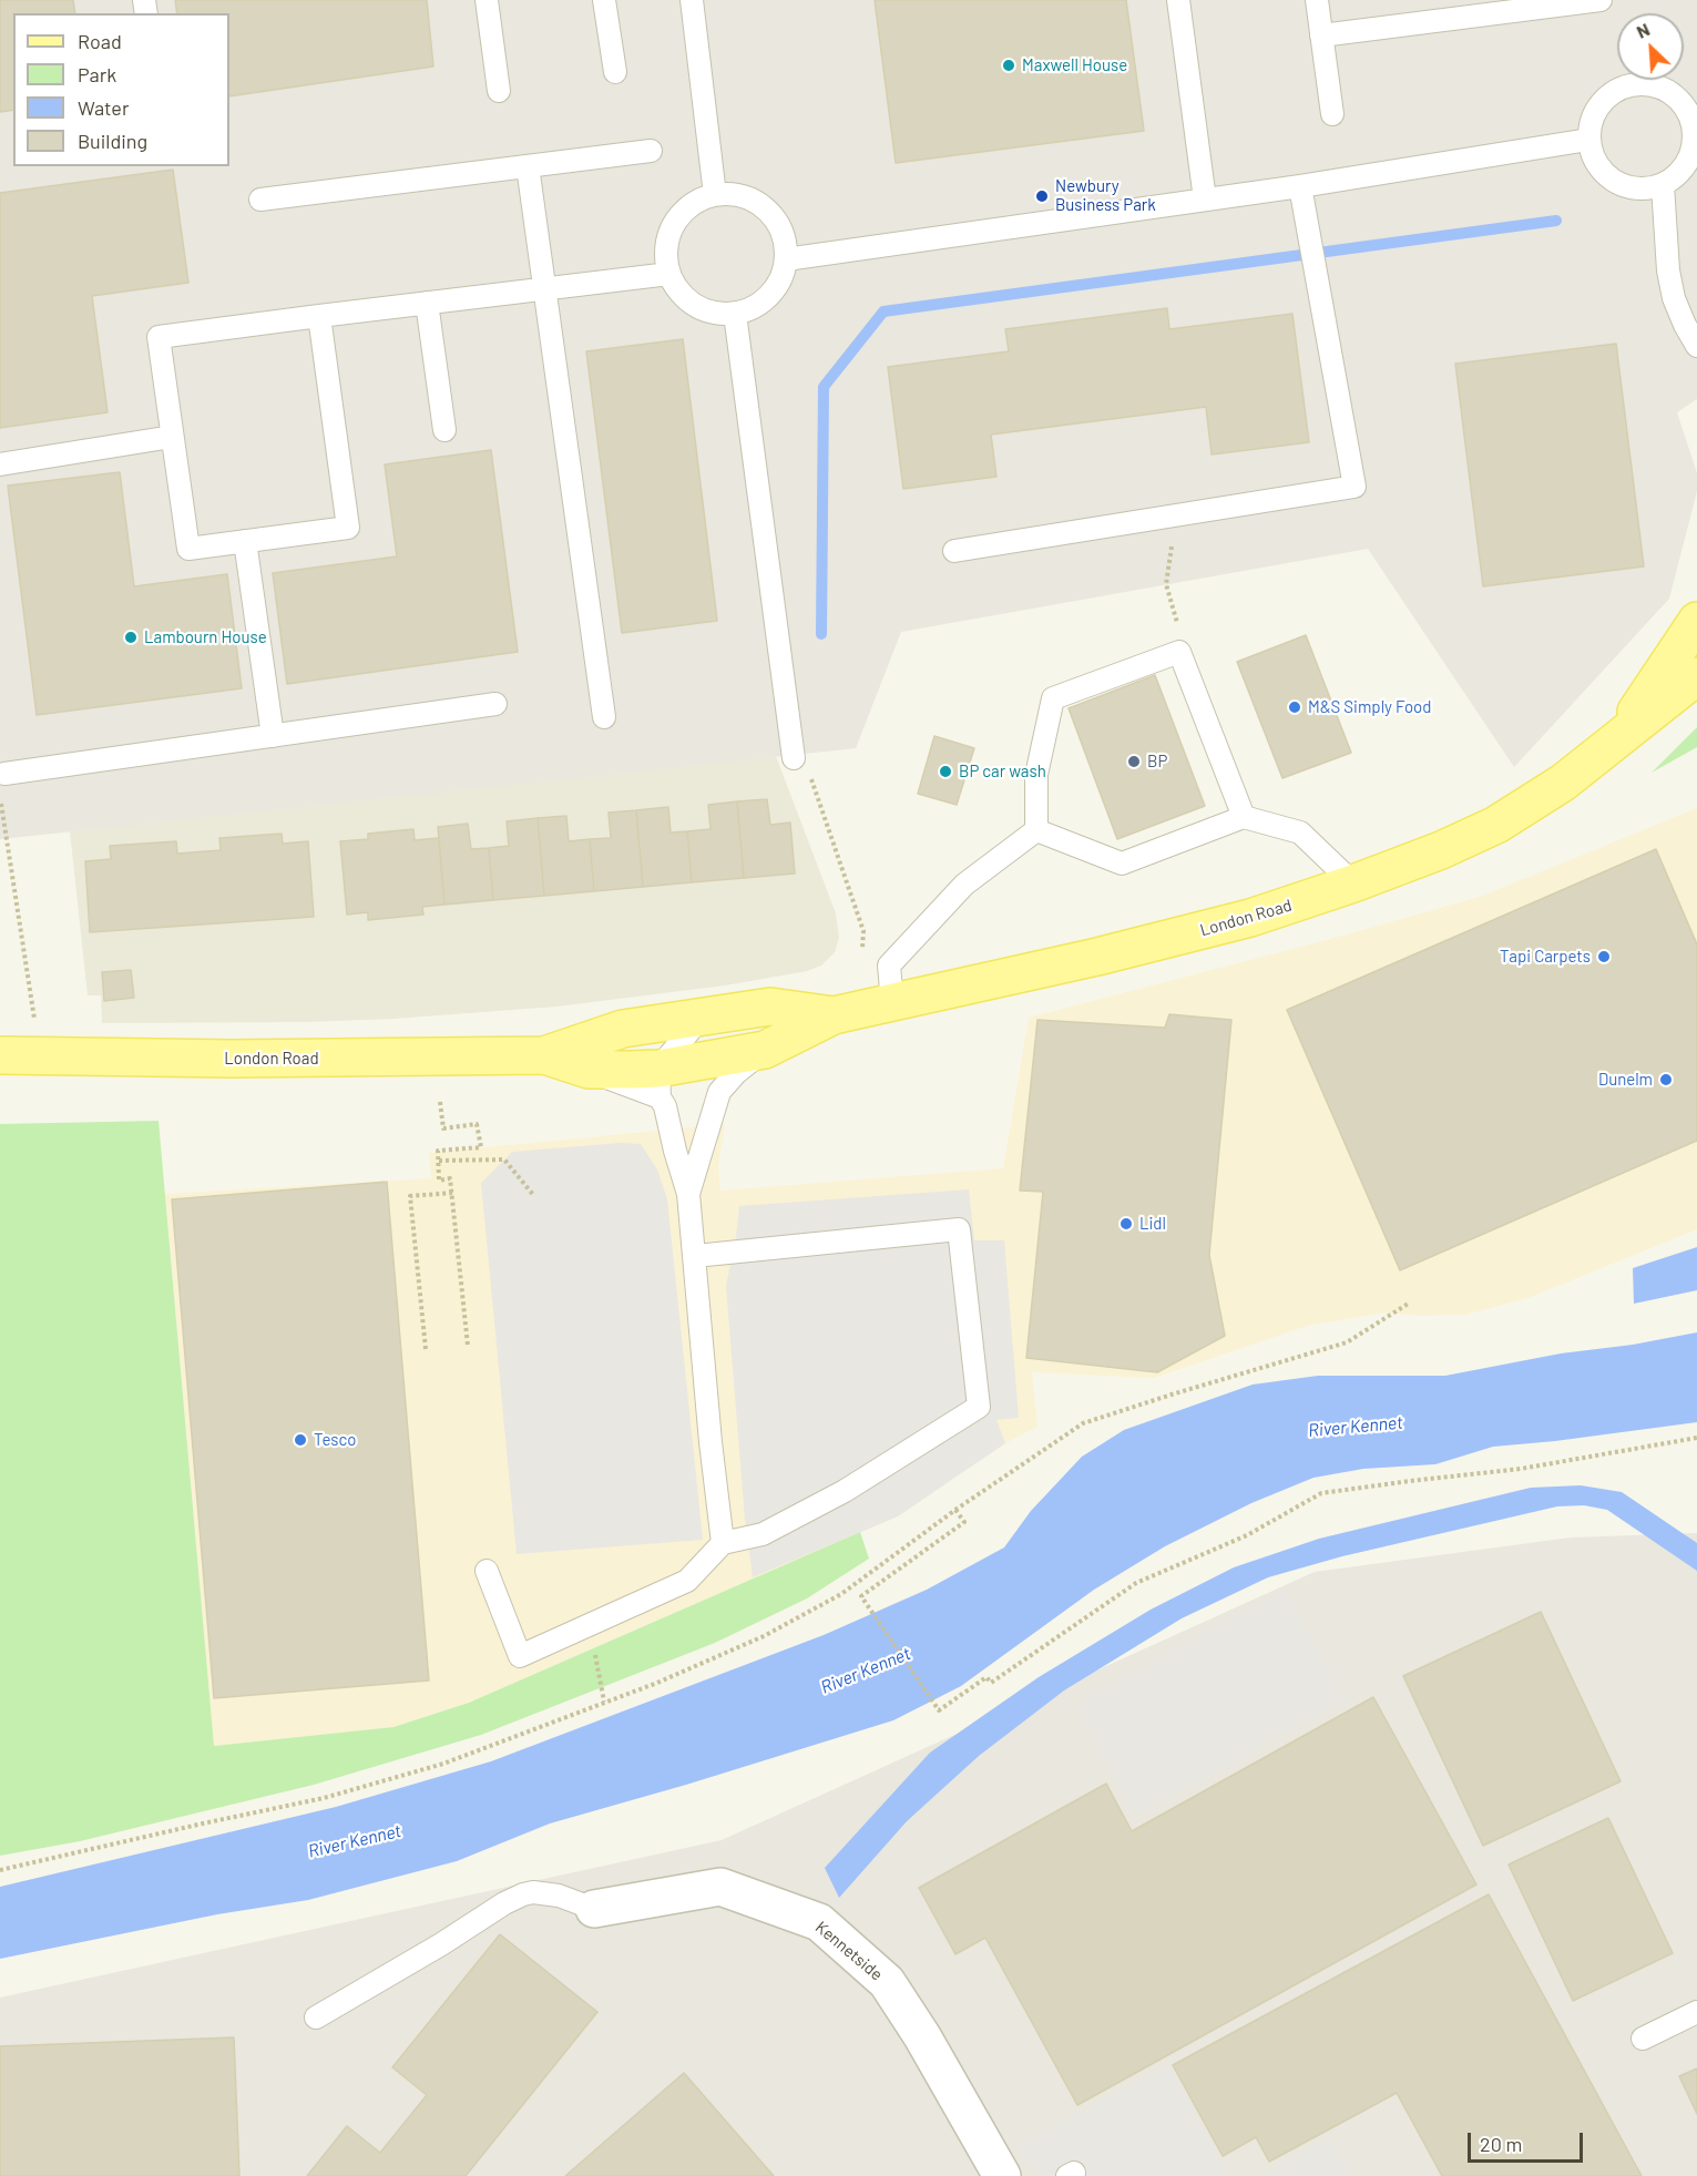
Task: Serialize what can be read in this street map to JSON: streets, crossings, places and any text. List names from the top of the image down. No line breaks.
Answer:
{"streets":{"main road":["London Road"],"street":["Kennetside"]},"water":["River Kennet"],"places":["Maxwell House","Newbury Business Park","Lambourn House","M&S Simply Food","BP","BP car wash","Tapi Carpets","Dunelm","Lidl","Tesco"],"legend":["Road","Park","Water","Building"],"scale_bar":"20 m","north":"top left"}
